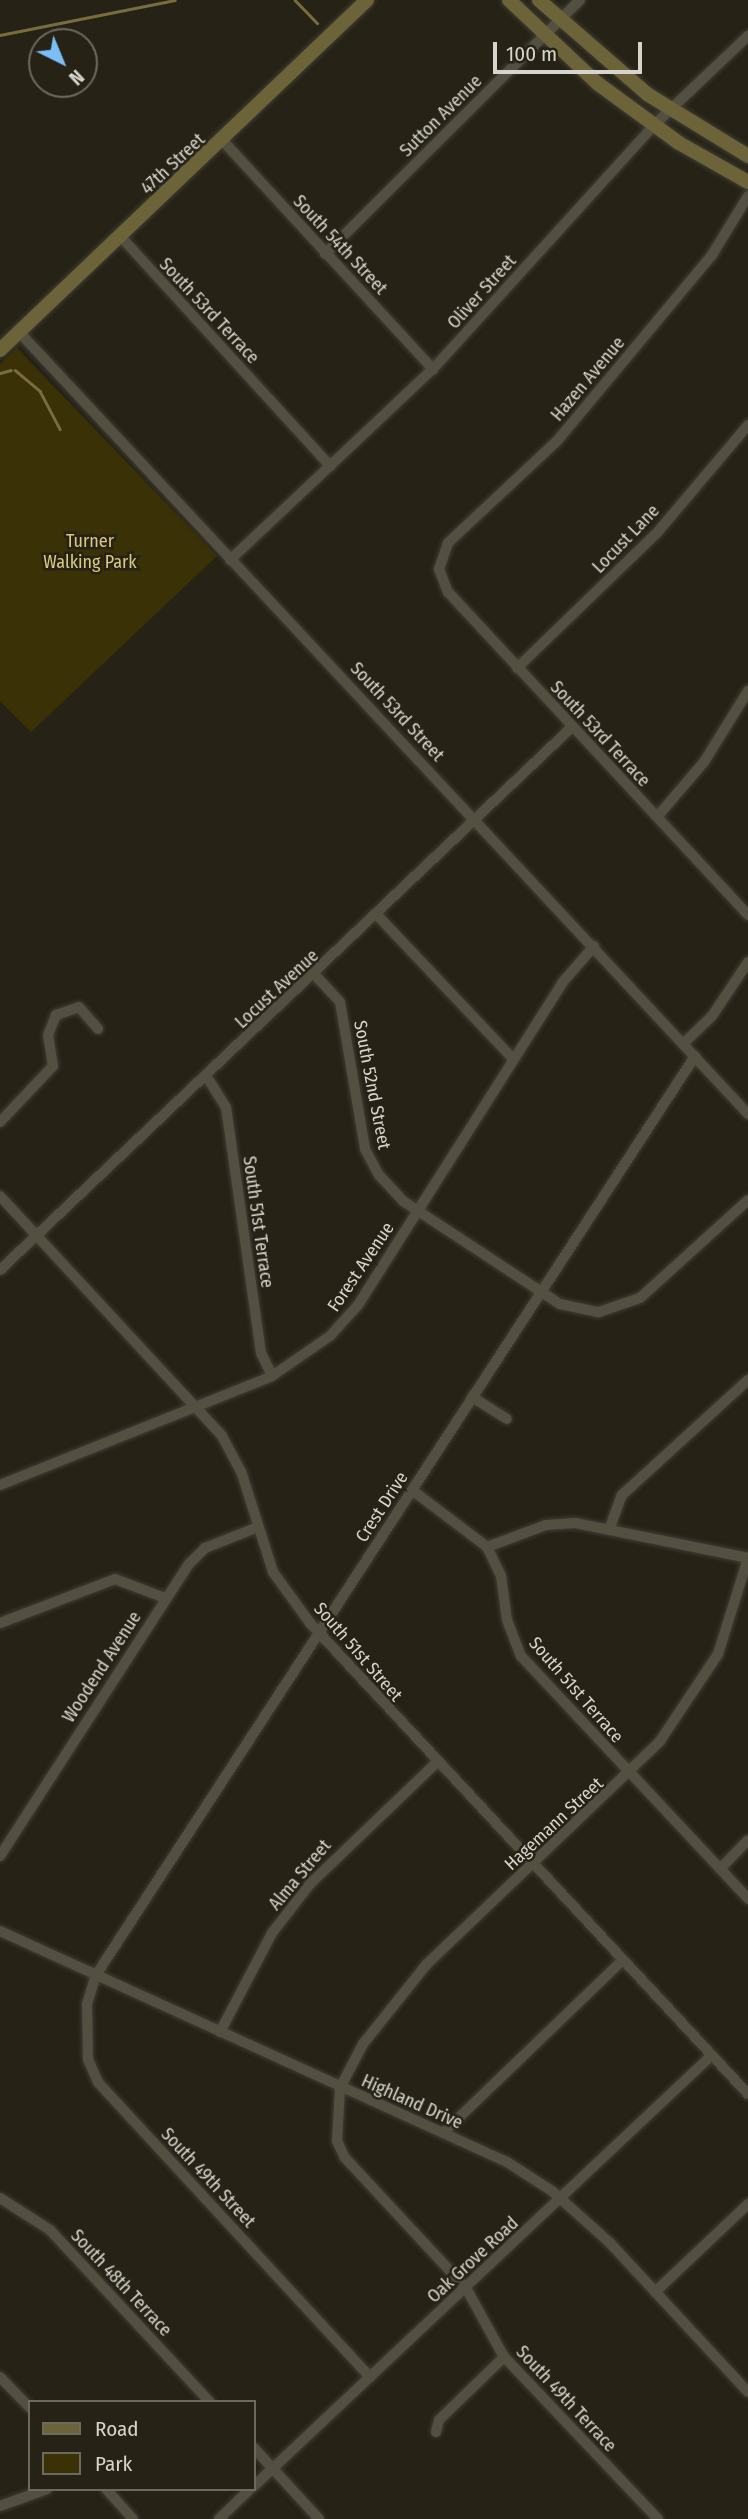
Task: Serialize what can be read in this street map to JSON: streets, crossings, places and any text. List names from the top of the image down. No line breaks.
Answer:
{"streets":{"street":["Sutton Avenue","47th Street","South 54th Street","Oliver Street","South 53rd Terrace","Hazen Avenue","Locust Lane","South 53rd Street","Locust Avenue","South 52nd Street","South 51st Terrace","Forest Avenue","Crest Drive","South 51st Street","Woodend Avenue","Hagemann Street","Alma Street","Highland Drive","South 49th Street","Oak Grove Road","South 48th Terrace","South 49th Terrace"]},"crossings":[["Sutton Avenue","South 54th Street"],["47th Street","South 54th Street"],["47th Street","South 53rd Terrace"],["47th Street","South 53rd Street"],["South 54th Street","Oliver Street"],["Oliver Street","South 53rd Terrace"],["Oliver Street","South 53rd Street"],["South 53rd Terrace","Hazen Avenue"],["South 53rd Terrace","Locust Lane"],["South 53rd Terrace","Locust Avenue"],["South 53rd Street","Locust Avenue"],["South 53rd Street","Forest Avenue"],["South 53rd Street","Crest Drive"],["Locust Avenue","South 52nd Street"],["Locust Avenue","South 51st Terrace"],["Locust Avenue","South 51st Street"],["South 52nd Street","Forest Avenue"],["South 52nd Street","Crest Drive"],["South 51st Terrace","Forest Avenue"],["South 51st Terrace","Crest Drive"],["South 51st Terrace","Hagemann Street"],["Forest Avenue","South 51st Street"],["Crest Drive","South 51st Street"],["Crest Drive","Highland Drive"],["Crest Drive","South 49th Street"],["South 51st Street","Woodend Avenue"],["South 51st Street","Hagemann Street"],["South 51st Street","Alma Street"],["South 51st Street","Oak Grove Road"],["Hagemann Street","Highland Drive"],["Hagemann Street","South 49th Terrace"],["Alma Street","Highland Drive"],["Highland Drive","South 49th Street"],["Highland Drive","Oak Grove Road"],["Highland Drive","South 49th Terrace"],["South 49th Street","Oak Grove Road"],["Oak Grove Road","South 49th Terrace"]],"parks":["Turner Walking Park"],"legend":["Road","Park"],"scale_bar":"100 m","north":"bottom right"}
